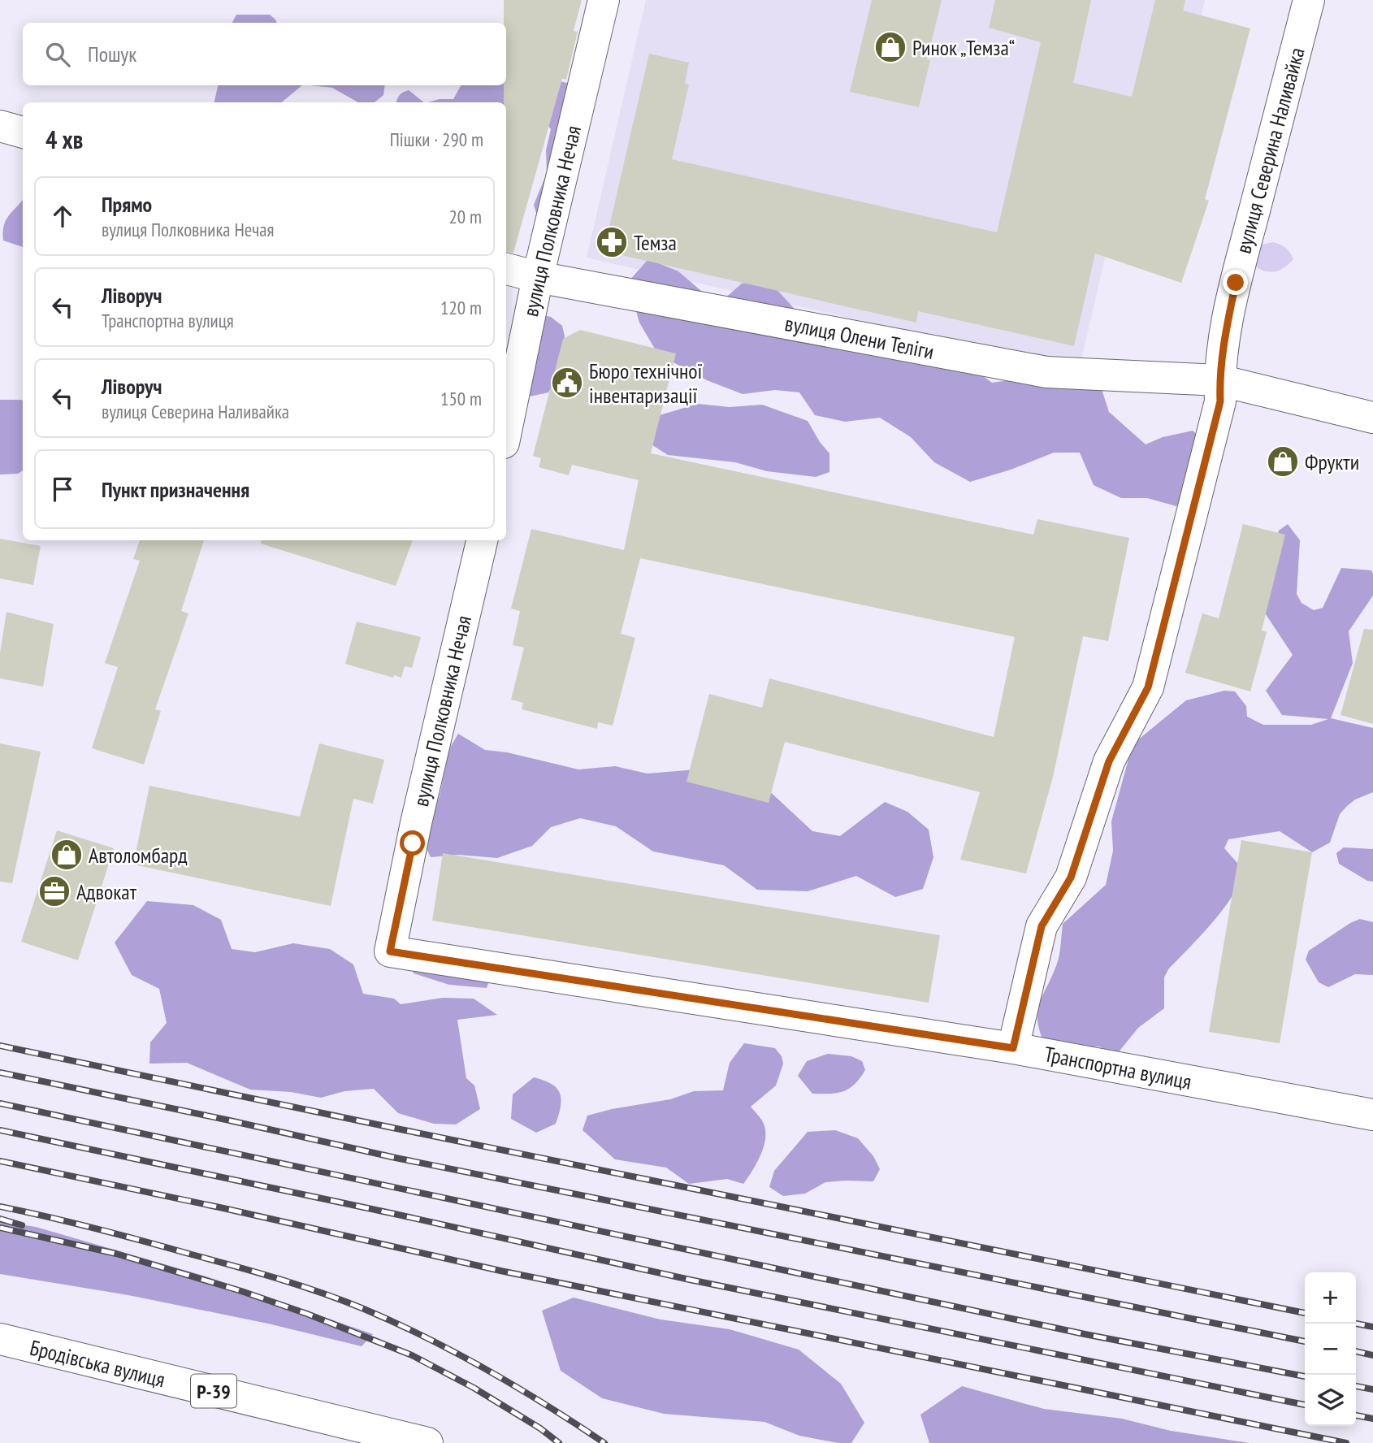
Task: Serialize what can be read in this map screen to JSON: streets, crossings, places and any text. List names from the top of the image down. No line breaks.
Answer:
{"streets":{"street":["вулиця Северина Наливайка","вулиця Полковника Нечая","вулиця Олени Теліги","Транспортна вулиця","Бродівська вулиця","Р-39"]},"crossings":[["вулиця Северина Наливайка","вулиця Олени Теліги"],["вулиця Северина Наливайка","Транспортна вулиця"],["вулиця Полковника Нечая","вулиця Олени Теліги"],["вулиця Полковника Нечая","Транспортна вулиця"]],"places":{"shop":["Ринок „Темза“","Фрукти","Автоломбард"],"pharmacy":["Темза"],"public building":["Бюро технічної інвентаризації"],"office":["Адвокат"]},"page":{"search":"Пошук","heading":["4 хв","Пішки · 290 m"],"list":[["Прямо","вулиця Полковника Нечая","20 m"],["Ліворуч","Транспортна вулиця","120 m"],["Ліворуч","вулиця Северина Наливайка","150 m"],"Пункт призначення"],"map_buttons":["+","−"]}}
